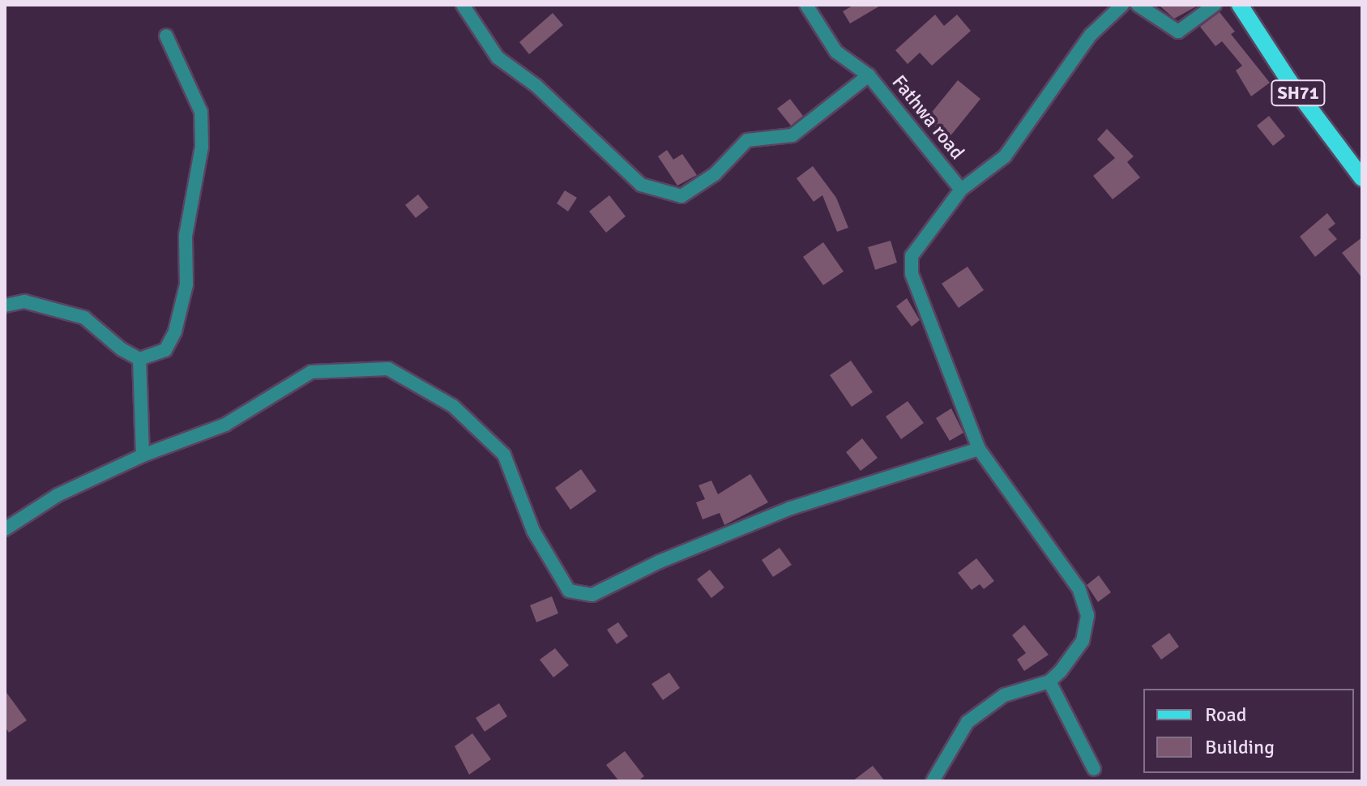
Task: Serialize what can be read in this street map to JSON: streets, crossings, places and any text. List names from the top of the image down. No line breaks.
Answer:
{"streets":{"main road":["SH71"],"street":["Fathwa road"]},"legend":["Road","Building"]}
